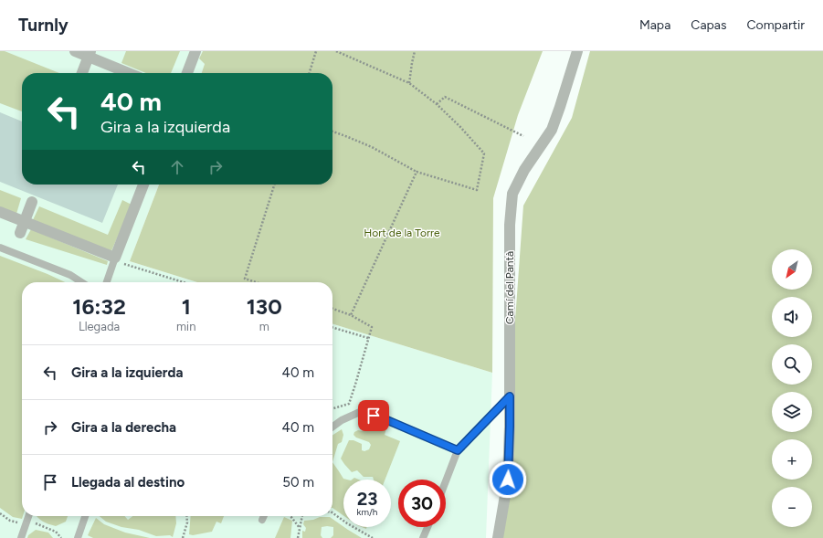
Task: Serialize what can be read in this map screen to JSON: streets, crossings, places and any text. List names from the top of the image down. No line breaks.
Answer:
{"streets":{"street":["Camí del Pantà"]},"parks":["Hort de la Torre"],"north":"bottom left","page":{"header":"Turnly","nav":["Mapa","Capas","Compartir"],"turn":["40 m","Gira a la izquierda"],"map_buttons":["+","−"],"eta":["16:32","Llegada","1","min","130","m"],"list":[{"name":"Gira a la izquierda","value":"40 m"},{"name":"Gira a la derecha","value":"40 m"},{"name":"Llegada al destino","value":"50 m"}],"speed":"23 km/h","limit":"30"}}
